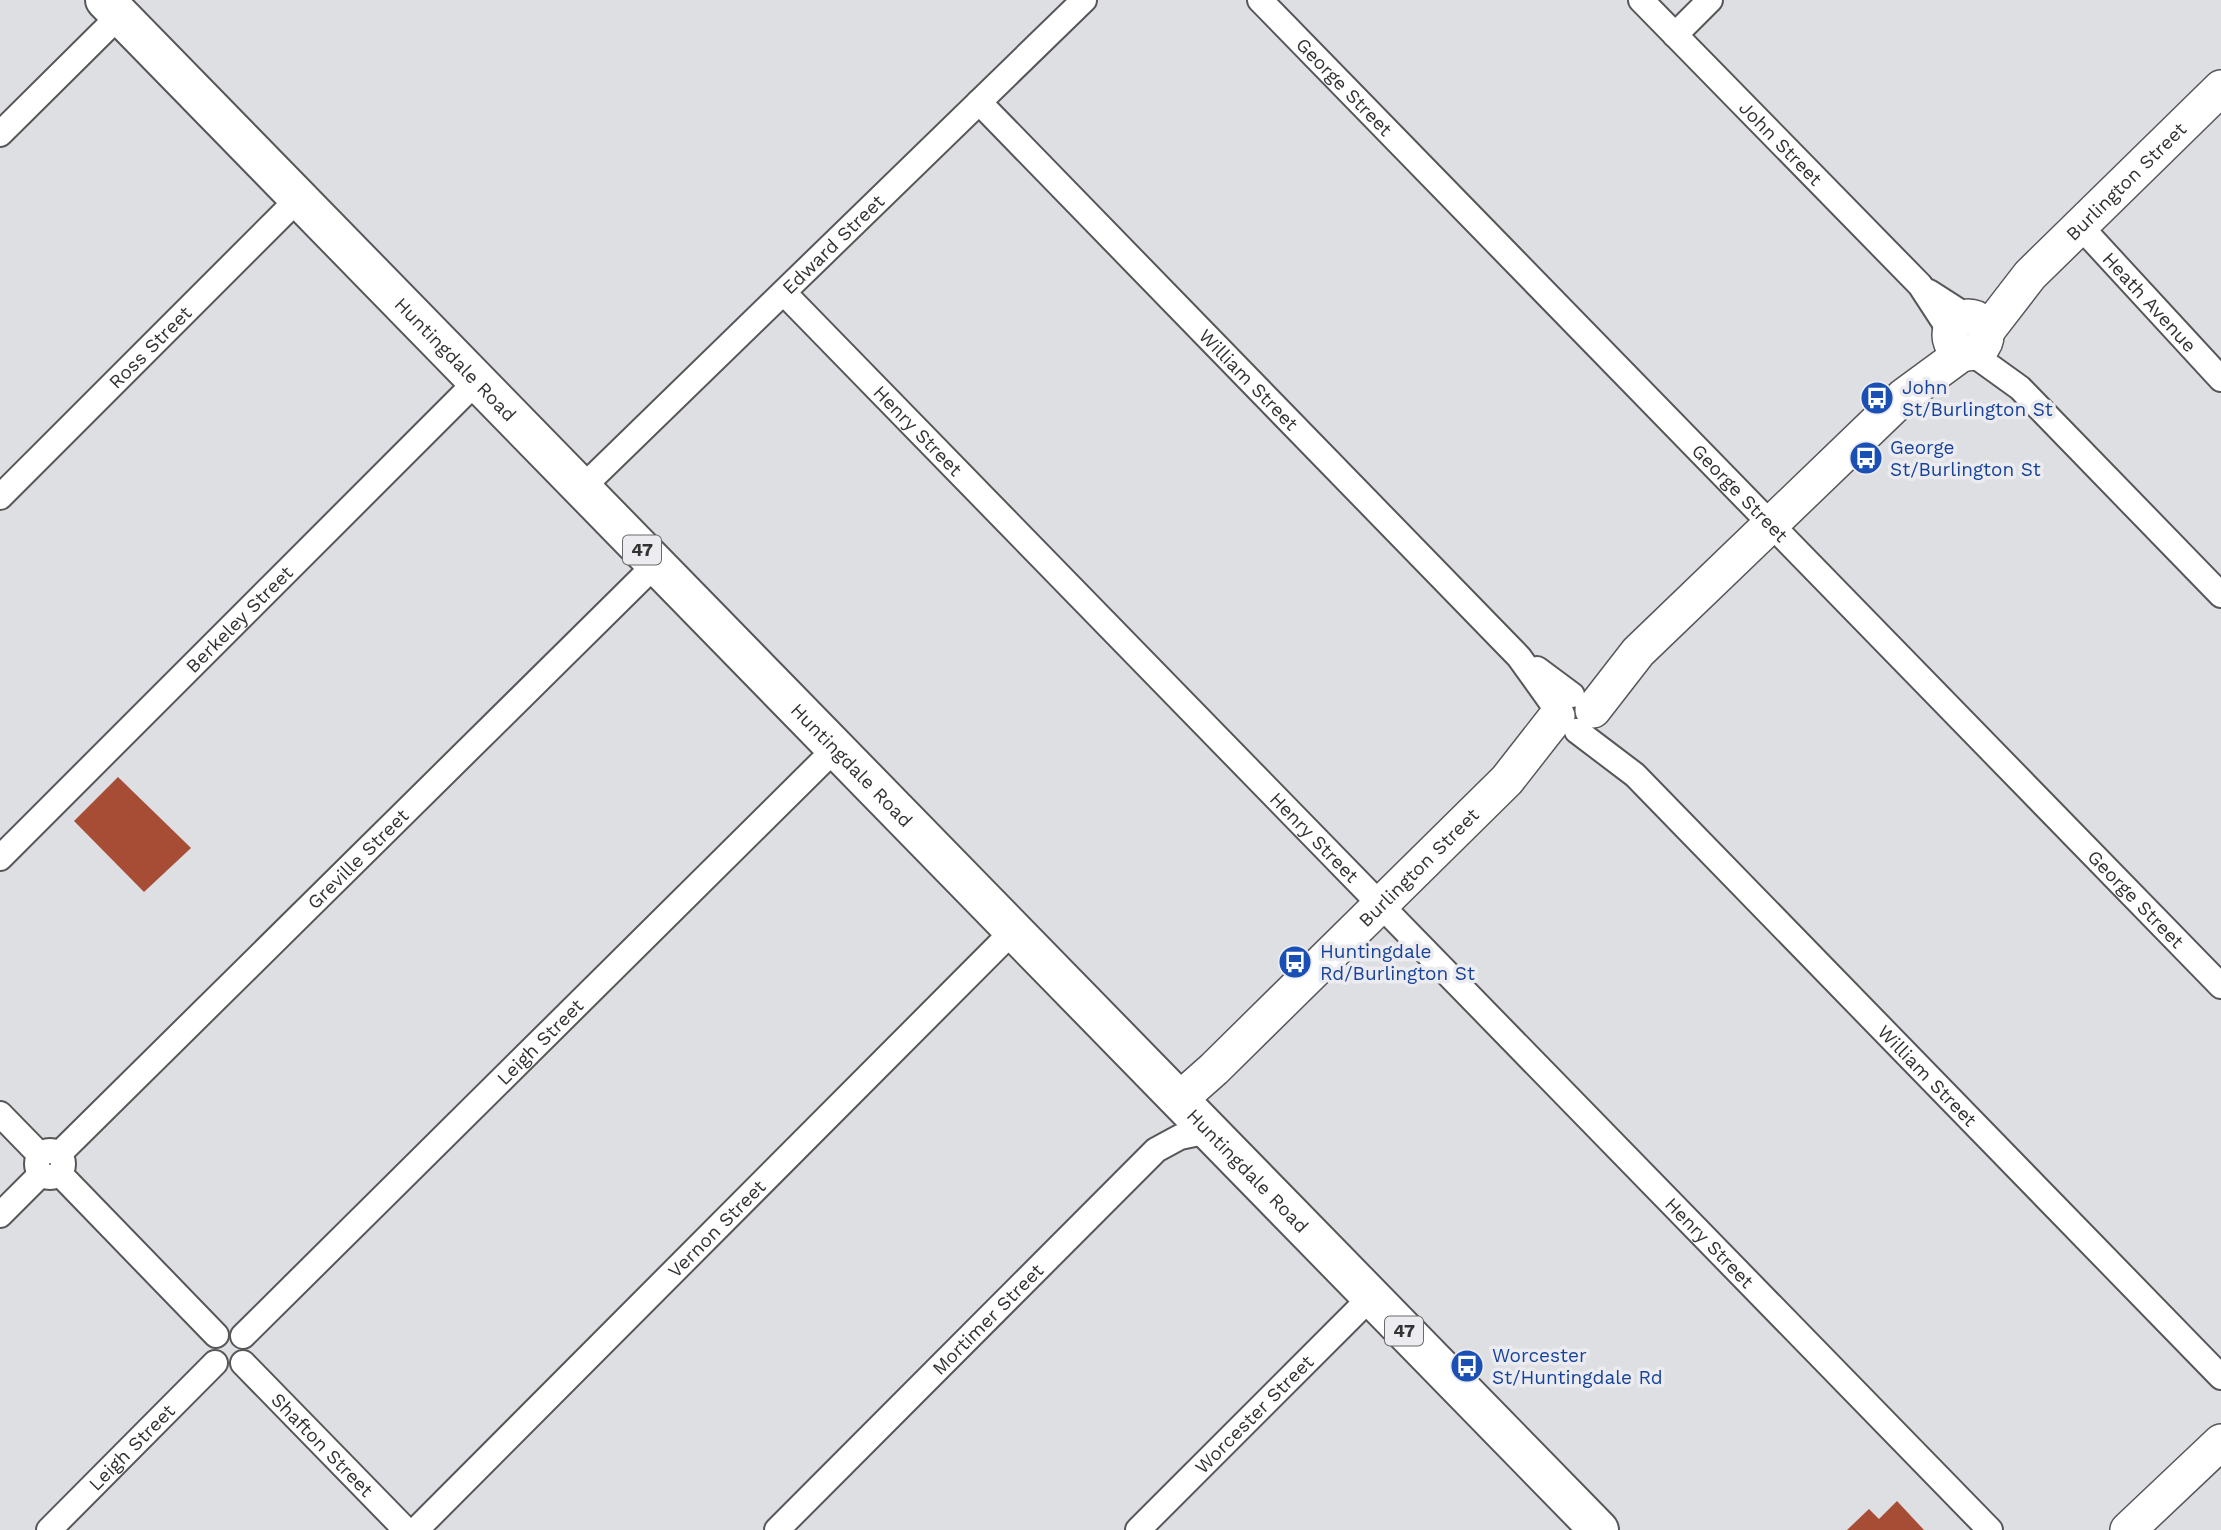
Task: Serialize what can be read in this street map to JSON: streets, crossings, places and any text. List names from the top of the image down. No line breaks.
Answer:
{"streets":{"main road":["Huntingdale Road","47"],"street":["George Street","John Street","Burlington Street","Edward Street","Heath Avenue","Ross Street","William Street","Henry Street","Berkeley Street","Greville Street","Leigh Street","Vernon Street","Mortimer Street","Worcester Street","Shafton Street"]},"crossings":[["George Street","Burlington Street"],["John Street","Burlington Street"],["Burlington Street","Heath Avenue"],["Burlington Street","Huntingdale Road"],["Burlington Street","William Street"],["Burlington Street","Henry Street"],["Edward Street","Huntingdale Road"],["Edward Street","William Street"],["Edward Street","Henry Street"],["Ross Street","Huntingdale Road"],["Huntingdale Road","Berkeley Street"],["Huntingdale Road","Greville Street"],["Huntingdale Road","Leigh Street"],["Huntingdale Road","Vernon Street"],["Huntingdale Road","Mortimer Street"],["Huntingdale Road","Worcester Street"],["Leigh Street","Shafton Street"],["Vernon Street","Shafton Street"]],"places":{"bus stop":["John St/Burlington St","George St/Burlington St","Huntingdale Rd/Burlington St","Worcester St/Huntingdale Rd"]}}
